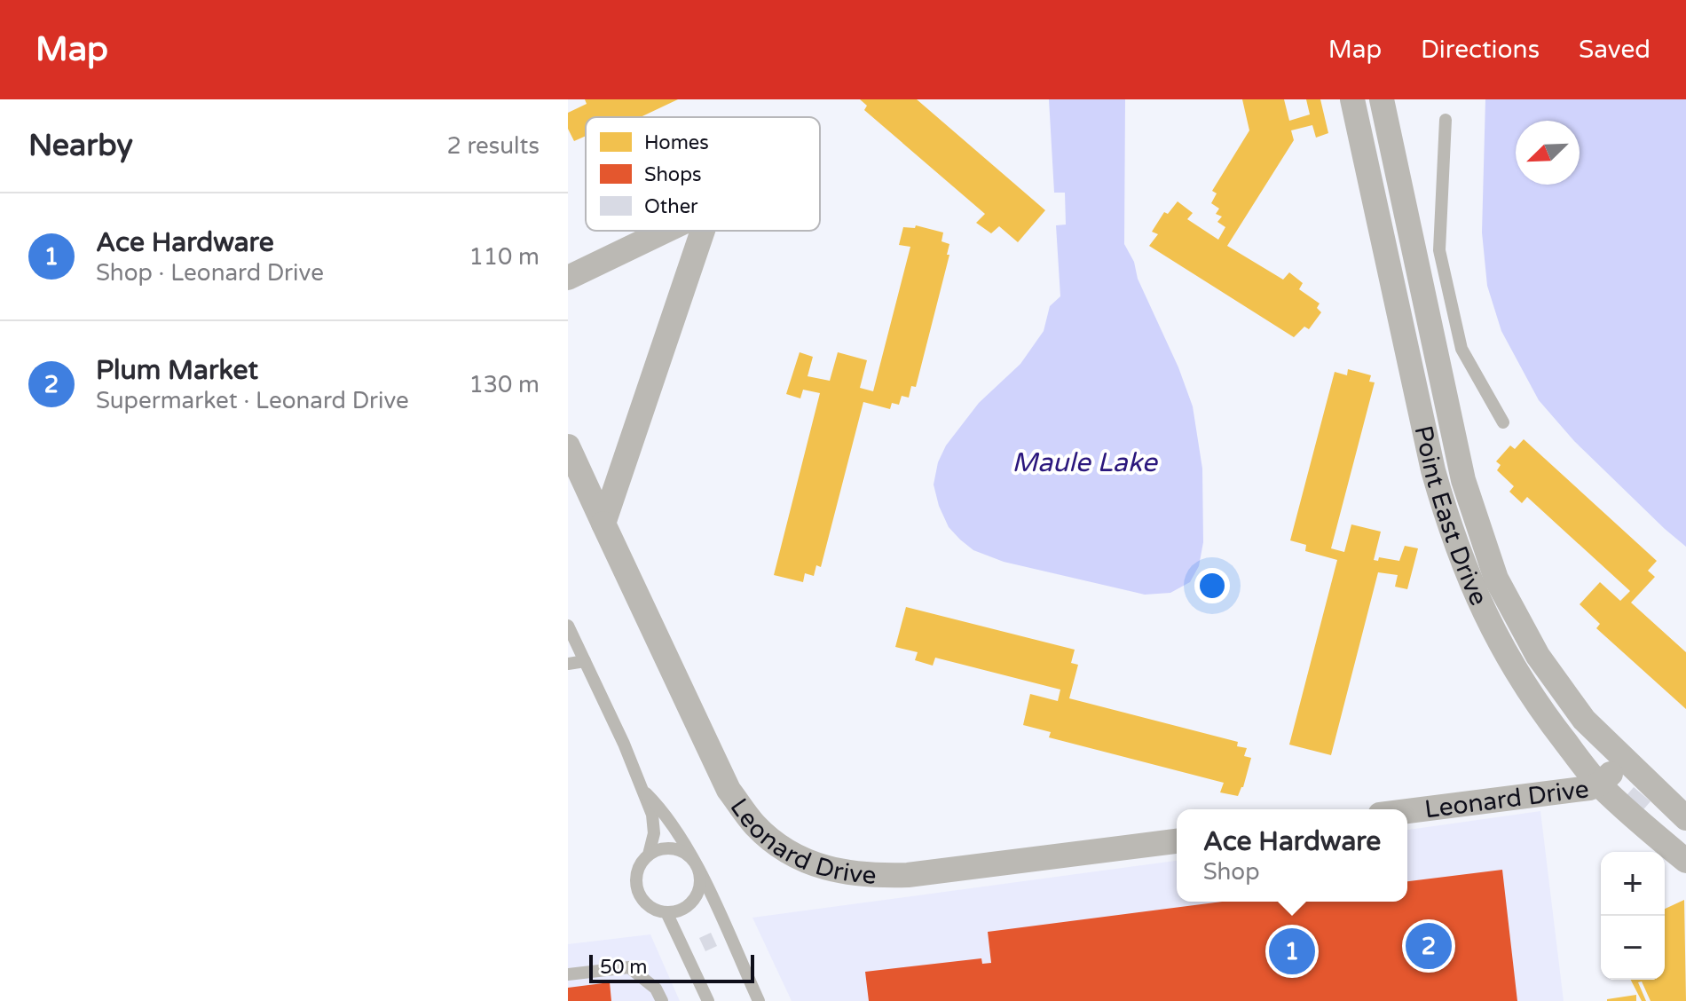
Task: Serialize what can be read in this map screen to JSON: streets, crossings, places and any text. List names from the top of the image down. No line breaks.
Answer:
{"streets":{"street":["Point East Drive","Leonard Drive"]},"crossings":[["Point East Drive","Leonard Drive"]],"water":["Maule Lake"],"legend":["Homes","Shops","Other"],"scale_bar":"50 m","north":"bottom left","page":{"header":"Map","nav":["Map","Directions","Saved"],"heading":["Nearby","2 results"],"list":[{"mark":"1","name":"Ace Hardware","note":"Shop · Leonard Drive","value":"110 m"},{"mark":"2","name":"Plum Market","note":"Supermarket · Leonard Drive","value":"130 m"}],"popup":["Ace Hardware","Shop"],"map_buttons":["+","−"],"pins":["2","1"],"scale":"50 m"}}
